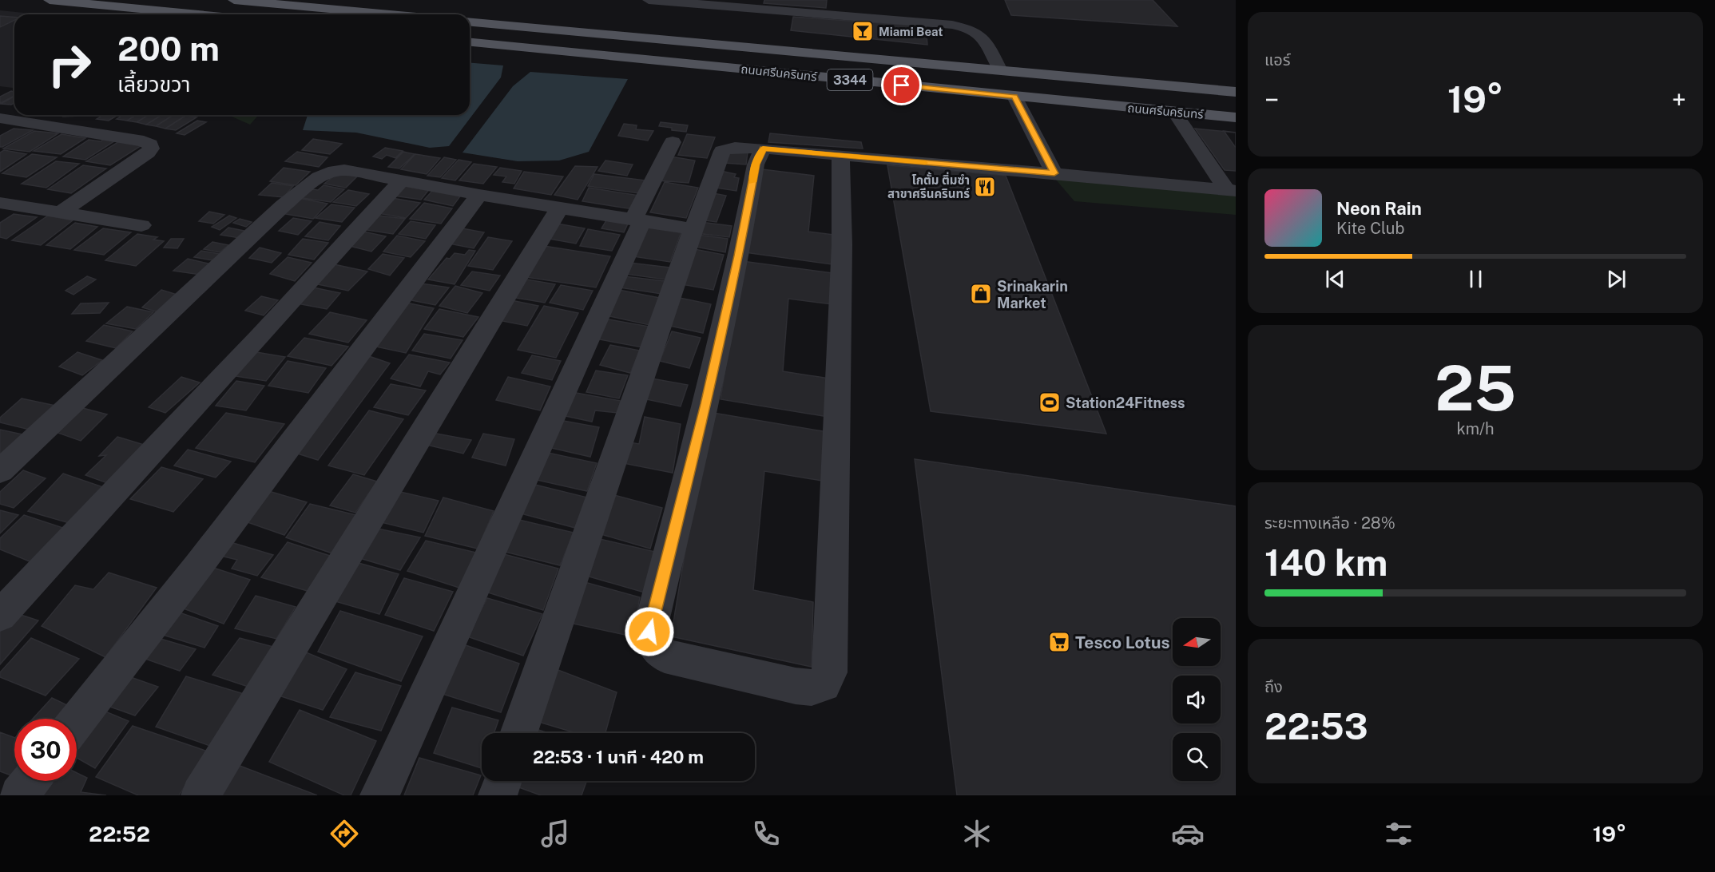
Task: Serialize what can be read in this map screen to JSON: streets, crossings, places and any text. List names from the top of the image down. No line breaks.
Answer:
{"streets":{"main road":["ถนนศรีนครินทร์","3344"]},"places":{"bar":["Miami Beat"],"restaurant":["โกตั้ม ติ่มซำ สาขาศรีนครินทร์"],"shop":["Srinakarin Market"],"sports":["Station24Fitness"],"supermarket":["Tesco Lotus"]},"north":"left","page":{"tile":["แอร์",["25","km/h"],["ระยะทางเหลือ · 28%","140 km"],["ถึง","22:53"]],"turn":["200 m","เลี้ยวขวา"],"heat":["−","19°","+"],"song":["Neon Rain","Kite Club"],"limit":"30","trip":"22:53 · 1 นาที · 420 m","tabs":["22:52","19°"]}}
